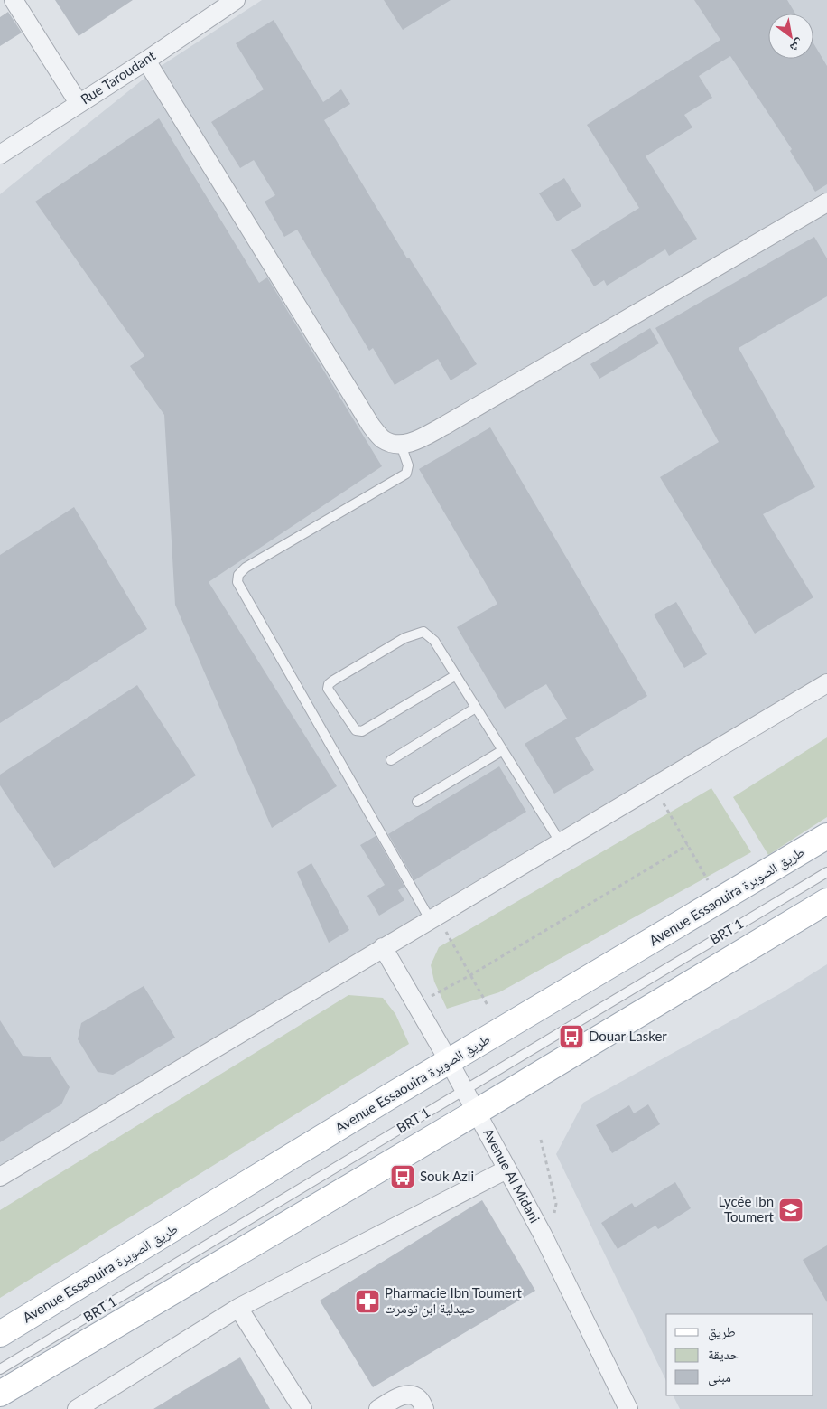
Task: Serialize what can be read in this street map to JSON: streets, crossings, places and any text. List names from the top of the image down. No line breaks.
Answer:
{"streets":{"main road":["Avenue Essaouira طريق الصويرة"],"street":["Rue Taroudant","Avenue Al Midani"],"lane":["BRT 1"]},"crossings":[["Avenue Essaouira طريق الصويرة","Avenue Al Midani"],["BRT 1","Avenue Al Midani"]],"places":{"bus stop":["Douar Lasker","Souk Azli"],"school or university":["Lycée Ibn Toumert"],"pharmacy":["Pharmacie Ibn Toumert صيدلية ابن تومرت"]},"legend":["طريق","حديقة","مبنى"],"north":"bottom right"}
